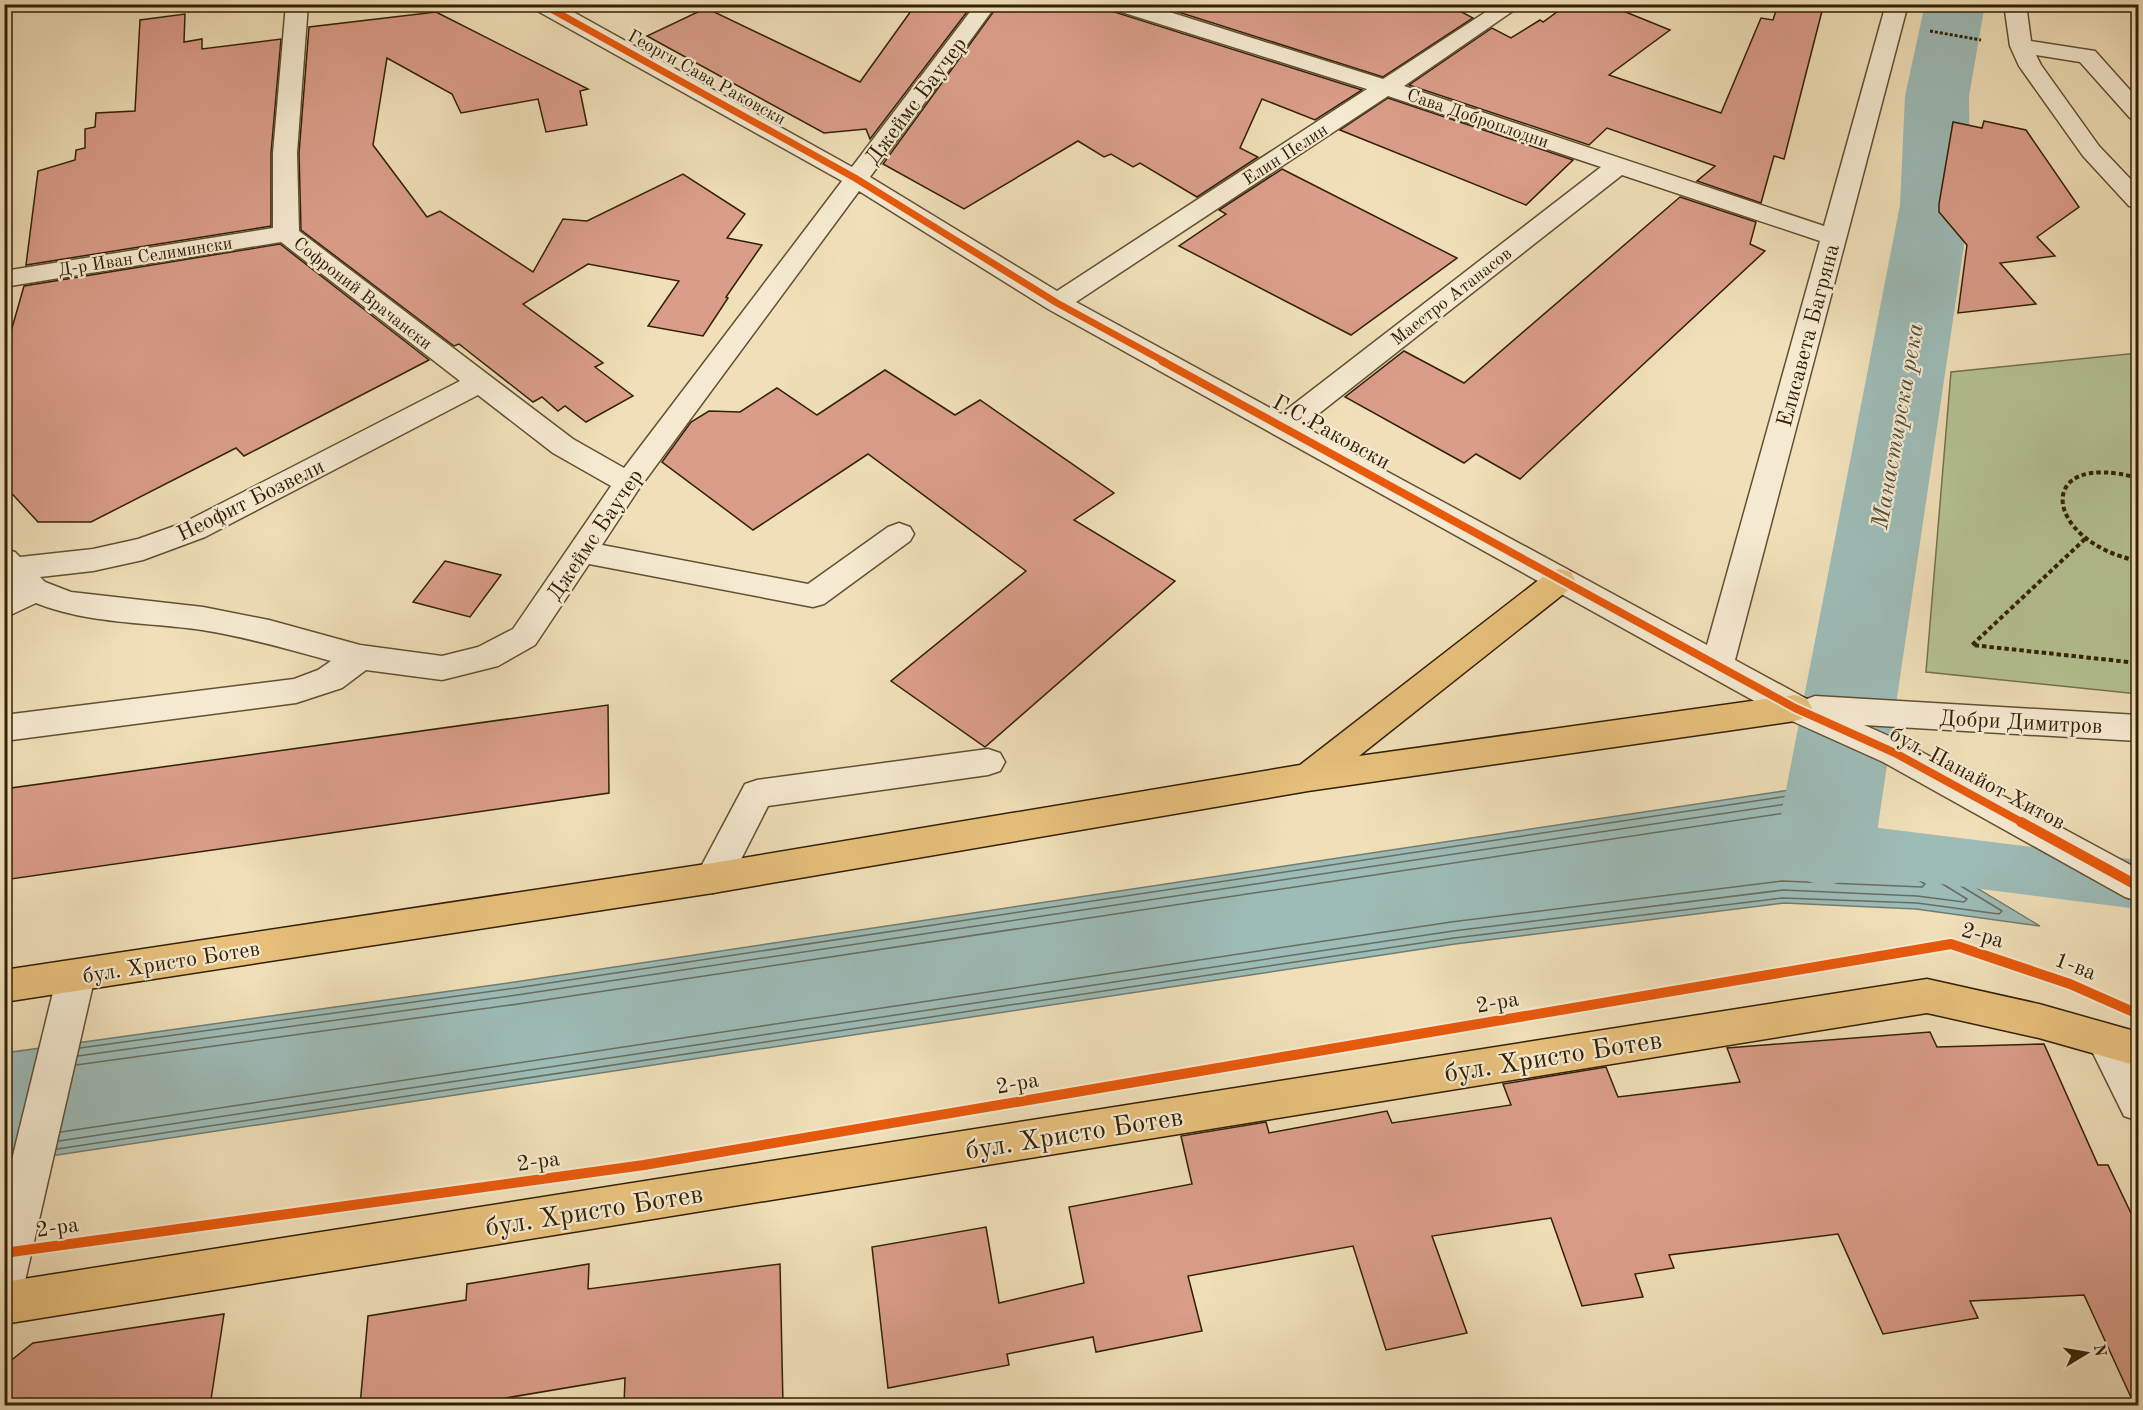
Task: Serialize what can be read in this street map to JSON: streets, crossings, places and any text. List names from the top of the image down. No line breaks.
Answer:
{"streets":{"main road":["бул. Христо Ботев"],"street":["Георги Сава Раковски","Джеймс Баучер","Сава Доброплодни","Елин Пелин","Д-р Иван Селимински","Софроний Врачански","Маестро Атанасов","Елисавета Багряна","Г.С.Раковски","Неофит Бозвели","Добри Димитров","бул. Панайот Хитов"],"cycle path":["2-ра"]},"crossings":[["Георги Сава Раковски","Джеймс Баучер"],["Георги Сава Раковски","Г.С.Раковски"],["Джеймс Баучер","Софроний Врачански"],["Джеймс Баучер","Г.С.Раковски"],["Джеймс Баучер","Неофит Бозвели"],["Сава Доброплодни","Елин Пелин"],["Сава Доброплодни","Маестро Атанасов"],["Сава Доброплодни","Елисавета Багряна"],["Елин Пелин","Г.С.Раковски"],["Д-р Иван Селимински","Софроний Врачански"],["Софроний Врачански","Неофит Бозвели"],["Маестро Атанасов","Г.С.Раковски"],["Елисавета Багряна","Г.С.Раковски"],["Г.С.Раковски","Добри Димитров"],["Г.С.Раковски","бул. Панайот Хитов"],["Г.С.Раковски","бул. Христо Ботев"],["Добри Димитров","бул. Панайот Хитов"],["Добри Димитров","бул. Христо Ботев"],["бул. Панайот Хитов","бул. Христо Ботев"]],"water":["Манастирска река"],"north":"right"}
